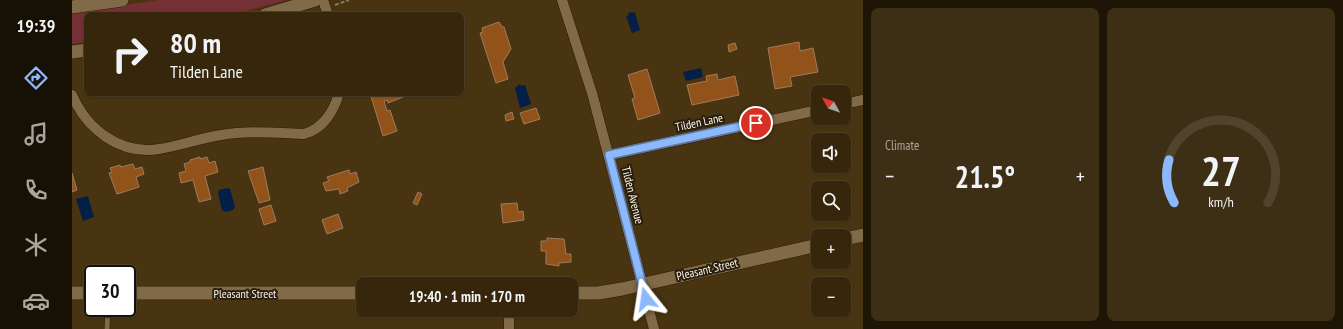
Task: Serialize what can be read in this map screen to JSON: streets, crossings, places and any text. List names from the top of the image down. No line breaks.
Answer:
{"streets":{"street":["Tilden Lane","Tilden Avenue","Pleasant Street"]},"crossings":[["Tilden Lane","Tilden Avenue"],["Tilden Avenue","Pleasant Street"]],"north":"top left","page":{"tabs":"19:39","tile":"Climate","turn":["80 m","Tilden Lane"],"map_buttons":["+","−"],"heat":["−","21.5°","+"],"limit":"30","trip":"19:40 · 1 min · 170 m","gauge":["27","km/h"]}}
